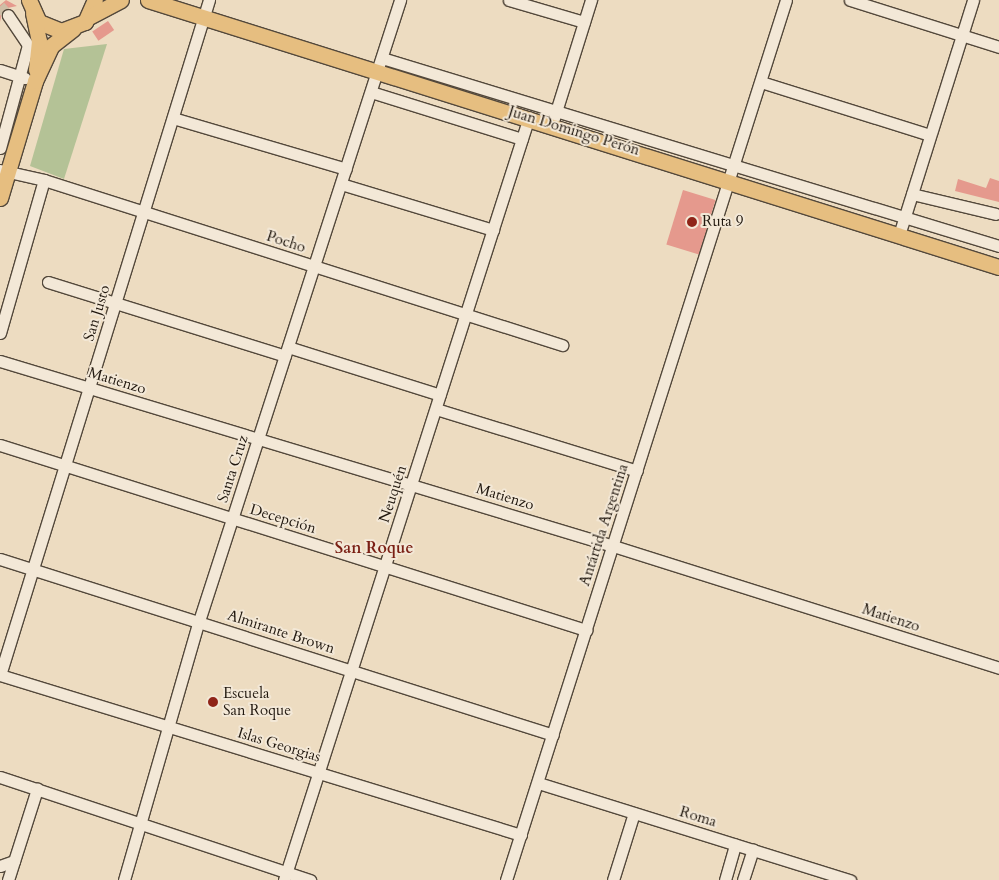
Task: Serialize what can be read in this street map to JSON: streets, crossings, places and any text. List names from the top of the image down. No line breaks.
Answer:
{"streets":{"main road":["Juan Domingo Perón"],"street":["Pocho","San Justo","Matienzo","Santa Cruz","Neuquén","Decepción","Antártida Argentina","Almirante Brown","Islas Georgias","Roma"]},"crossings":[["Juan Domingo Perón","San Justo"],["Juan Domingo Perón","Santa Cruz"],["Juan Domingo Perón","Neuquén"],["Juan Domingo Perón","Antártida Argentina"],["Pocho","San Justo"],["Pocho","Santa Cruz"],["Pocho","Neuquén"],["San Justo","Matienzo"],["San Justo","Decepción"],["San Justo","Almirante Brown"],["San Justo","Islas Georgias"],["Matienzo","Santa Cruz"],["Matienzo","Neuquén"],["Matienzo","Antártida Argentina"],["Santa Cruz","Decepción"],["Santa Cruz","Almirante Brown"],["Santa Cruz","Islas Georgias"],["Neuquén","Decepción"],["Neuquén","Almirante Brown"],["Neuquén","Islas Georgias"],["Decepción","Antártida Argentina"],["Antártida Argentina","Almirante Brown"],["Antártida Argentina","Islas Georgias"],["Antártida Argentina","Roma"]],"districts":["San Roque"],"places":["Ruta 9","Escuela San Roque"]}
